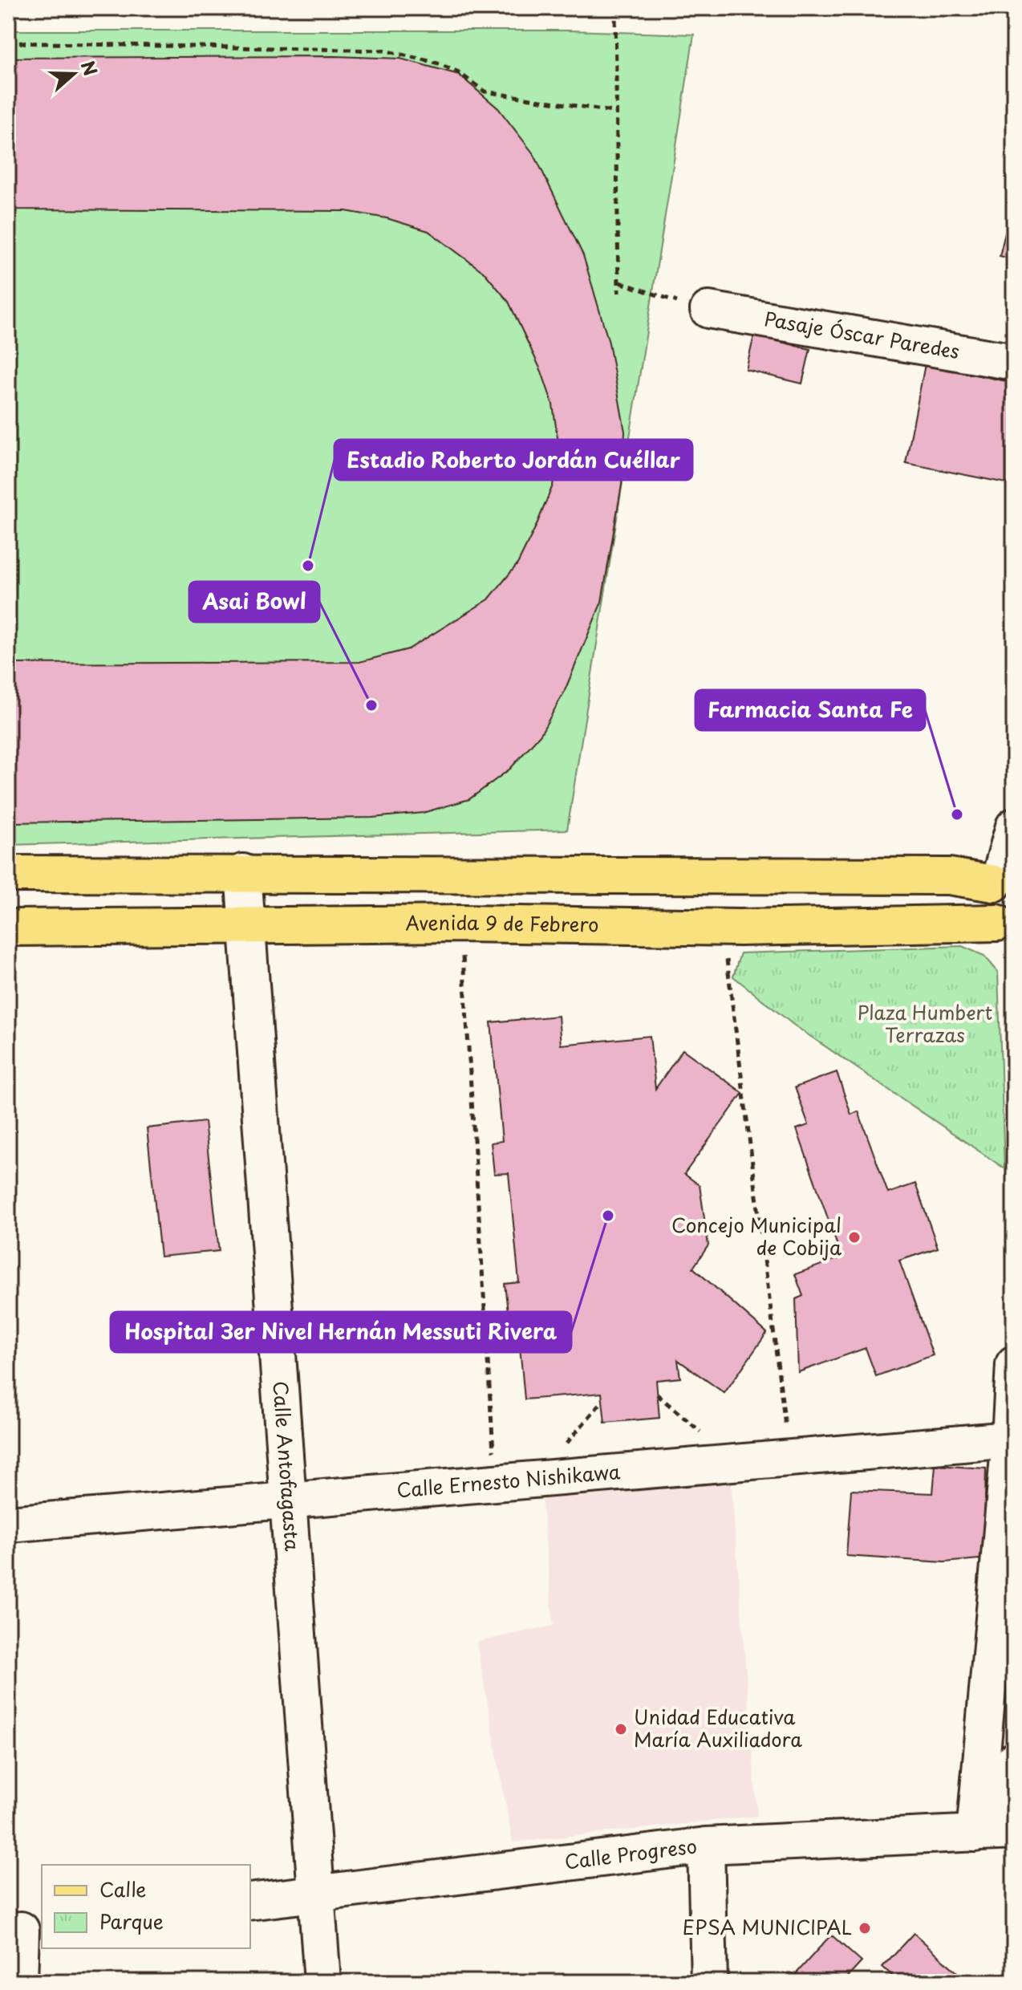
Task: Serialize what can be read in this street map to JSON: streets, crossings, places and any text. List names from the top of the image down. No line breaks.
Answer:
{"streets":{"main road":["Avenida 9 de Febrero"],"street":["Pasaje Óscar Paredes","Calle Antofagasta","Calle Ernesto Nishikawa","Calle Progreso"]},"crossings":[["Avenida 9 de Febrero","Calle Antofagasta"],["Calle Antofagasta","Calle Ernesto Nishikawa"],["Calle Antofagasta","Calle Progreso"]],"parks":["Plaza Humbert Terrazas"],"places":["Estadio Roberto Jordán Cuéllar","Asai Bowl","Farmacia Santa Fe","Hospital 3er Nivel Hernán Messuti Rivera","Concejo Municipal de Cobija","Unidad Educativa María Auxiliadora","EPSA MUNICIPAL"],"legend":["Calle","Parque"],"north":"right"}
